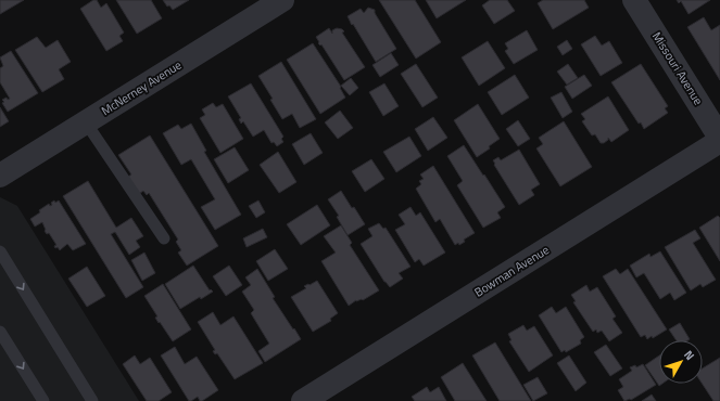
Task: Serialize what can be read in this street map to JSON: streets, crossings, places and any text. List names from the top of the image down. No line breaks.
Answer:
{"streets":{"street":["Missouri Avenue","McNerney Avenue","Bowman Avenue"]},"north":"top right"}
